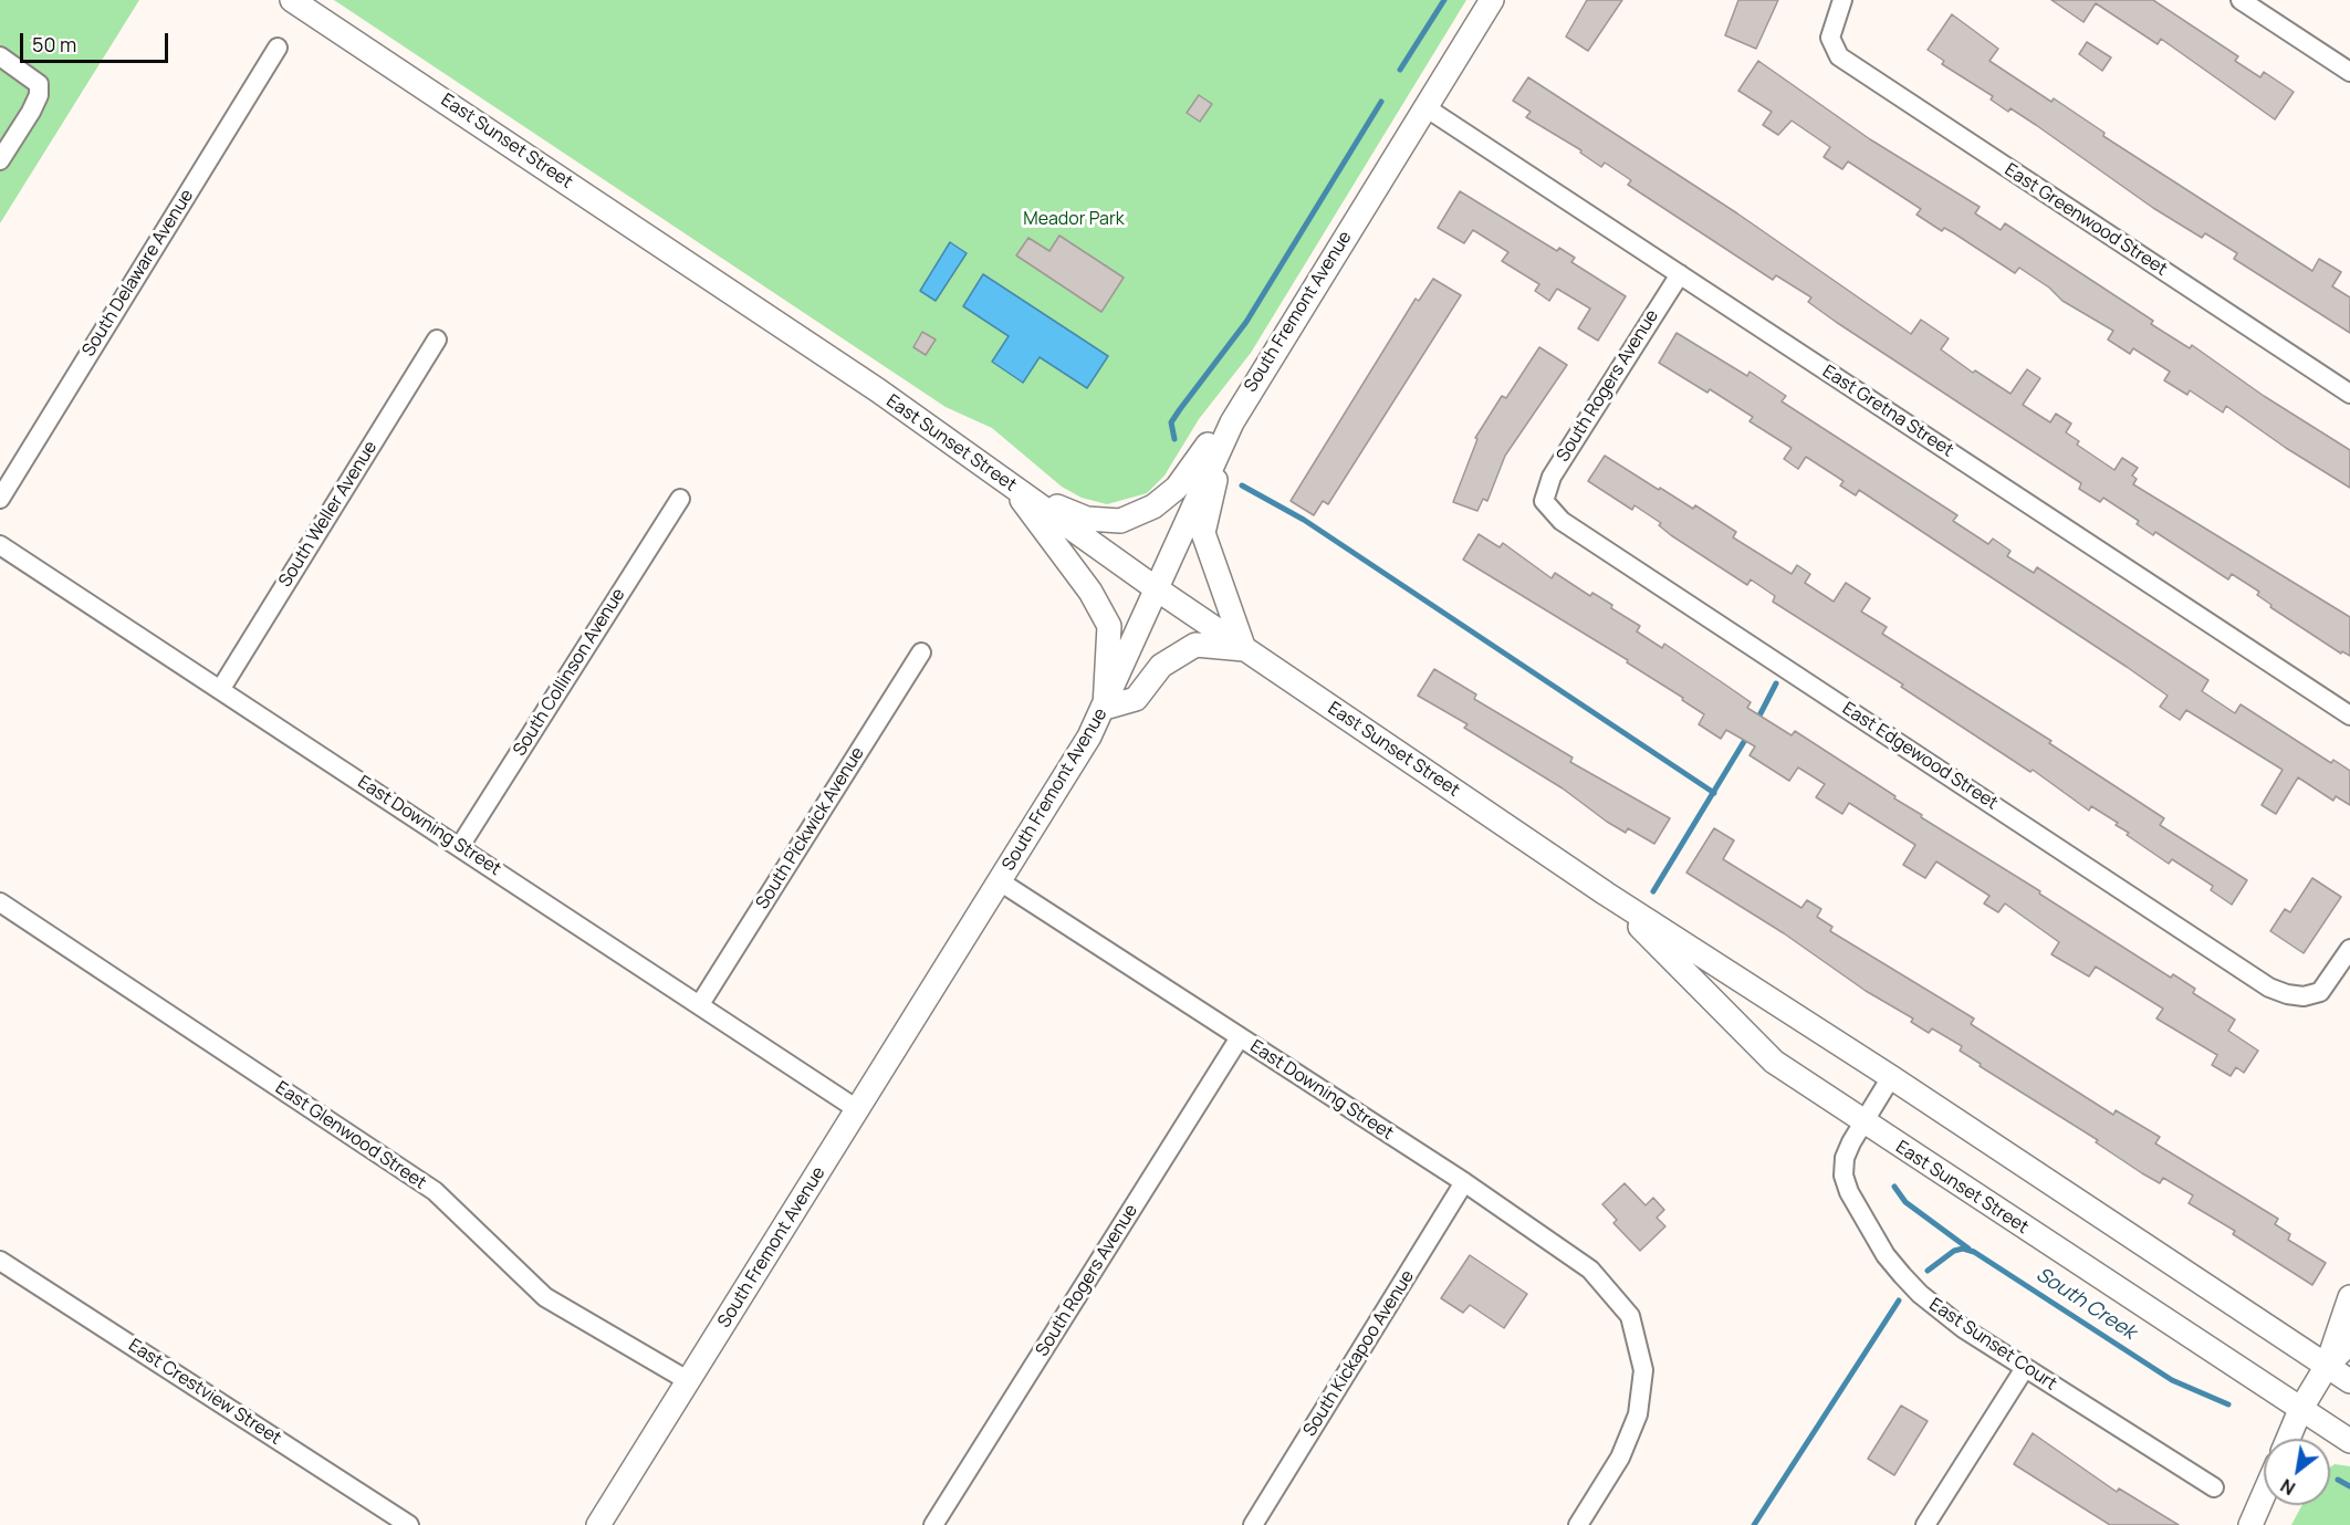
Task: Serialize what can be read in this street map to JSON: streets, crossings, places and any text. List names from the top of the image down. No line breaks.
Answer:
{"streets":{"main road":["East Sunset Street","South Fremont Avenue"],"street":["East Greenwood Street","South Delaware Avenue","South Rogers Avenue","East Gretna Street","South Weller Avenue","South Collinson Avenue","East Edgewood Street","East Downing Street","South Pickwick Avenue","East Glenwood Street","East Sunset Court","South Kickapoo Avenue","East Crestview Street"]},"crossings":[["East Sunset Street","South Fremont Avenue"],["East Sunset Street","East Sunset Court"],["South Fremont Avenue","East Gretna Street"],["South Fremont Avenue","East Downing Street"],["South Fremont Avenue","East Glenwood Street"],["South Rogers Avenue","East Gretna Street"],["South Rogers Avenue","East Edgewood Street"],["South Rogers Avenue","East Downing Street"],["South Weller Avenue","East Downing Street"],["South Collinson Avenue","East Downing Street"],["East Downing Street","South Pickwick Avenue"],["East Downing Street","South Kickapoo Avenue"]],"water":["South Creek"],"parks":["Meador Park"],"scale_bar":"50 m","north":"bottom left"}
